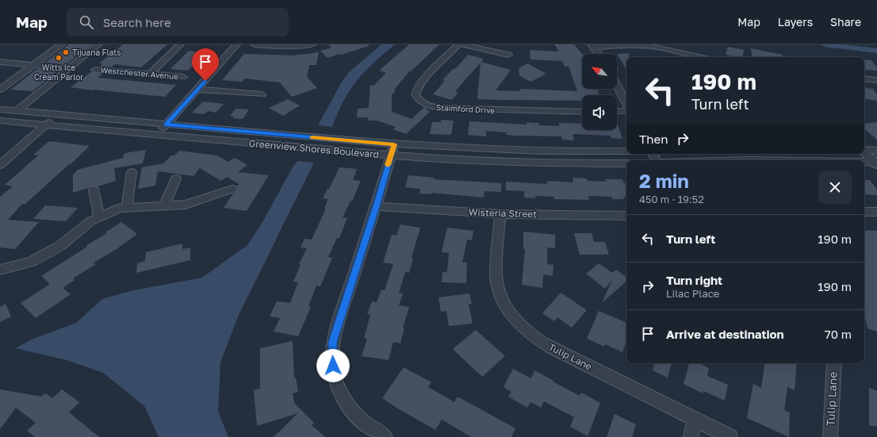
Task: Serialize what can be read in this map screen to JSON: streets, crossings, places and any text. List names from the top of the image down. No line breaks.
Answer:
{"streets":{"street":["Westchester Avenue","Staimford Drive","Greenview Shores Boulevard","Wisteria Street","Tulip Lane"]},"crossings":[["Wisteria Street","Tulip Lane"]],"places":["Tijuana Flats","Witts Ice Cream Parlor"],"north":"top left","page":{"header":"Map","search":"Search here","nav":["Map","Layers","Share"],"turn":["190 m","Turn left"],"then":"Then","heading":["2 min","450 m · 19:52"],"list":[{"name":"Turn left","value":"190 m"},{"name":"Turn right","note":"Lilac Place","value":"190 m"},{"name":"Arrive at destination","value":"70 m"}]}}
